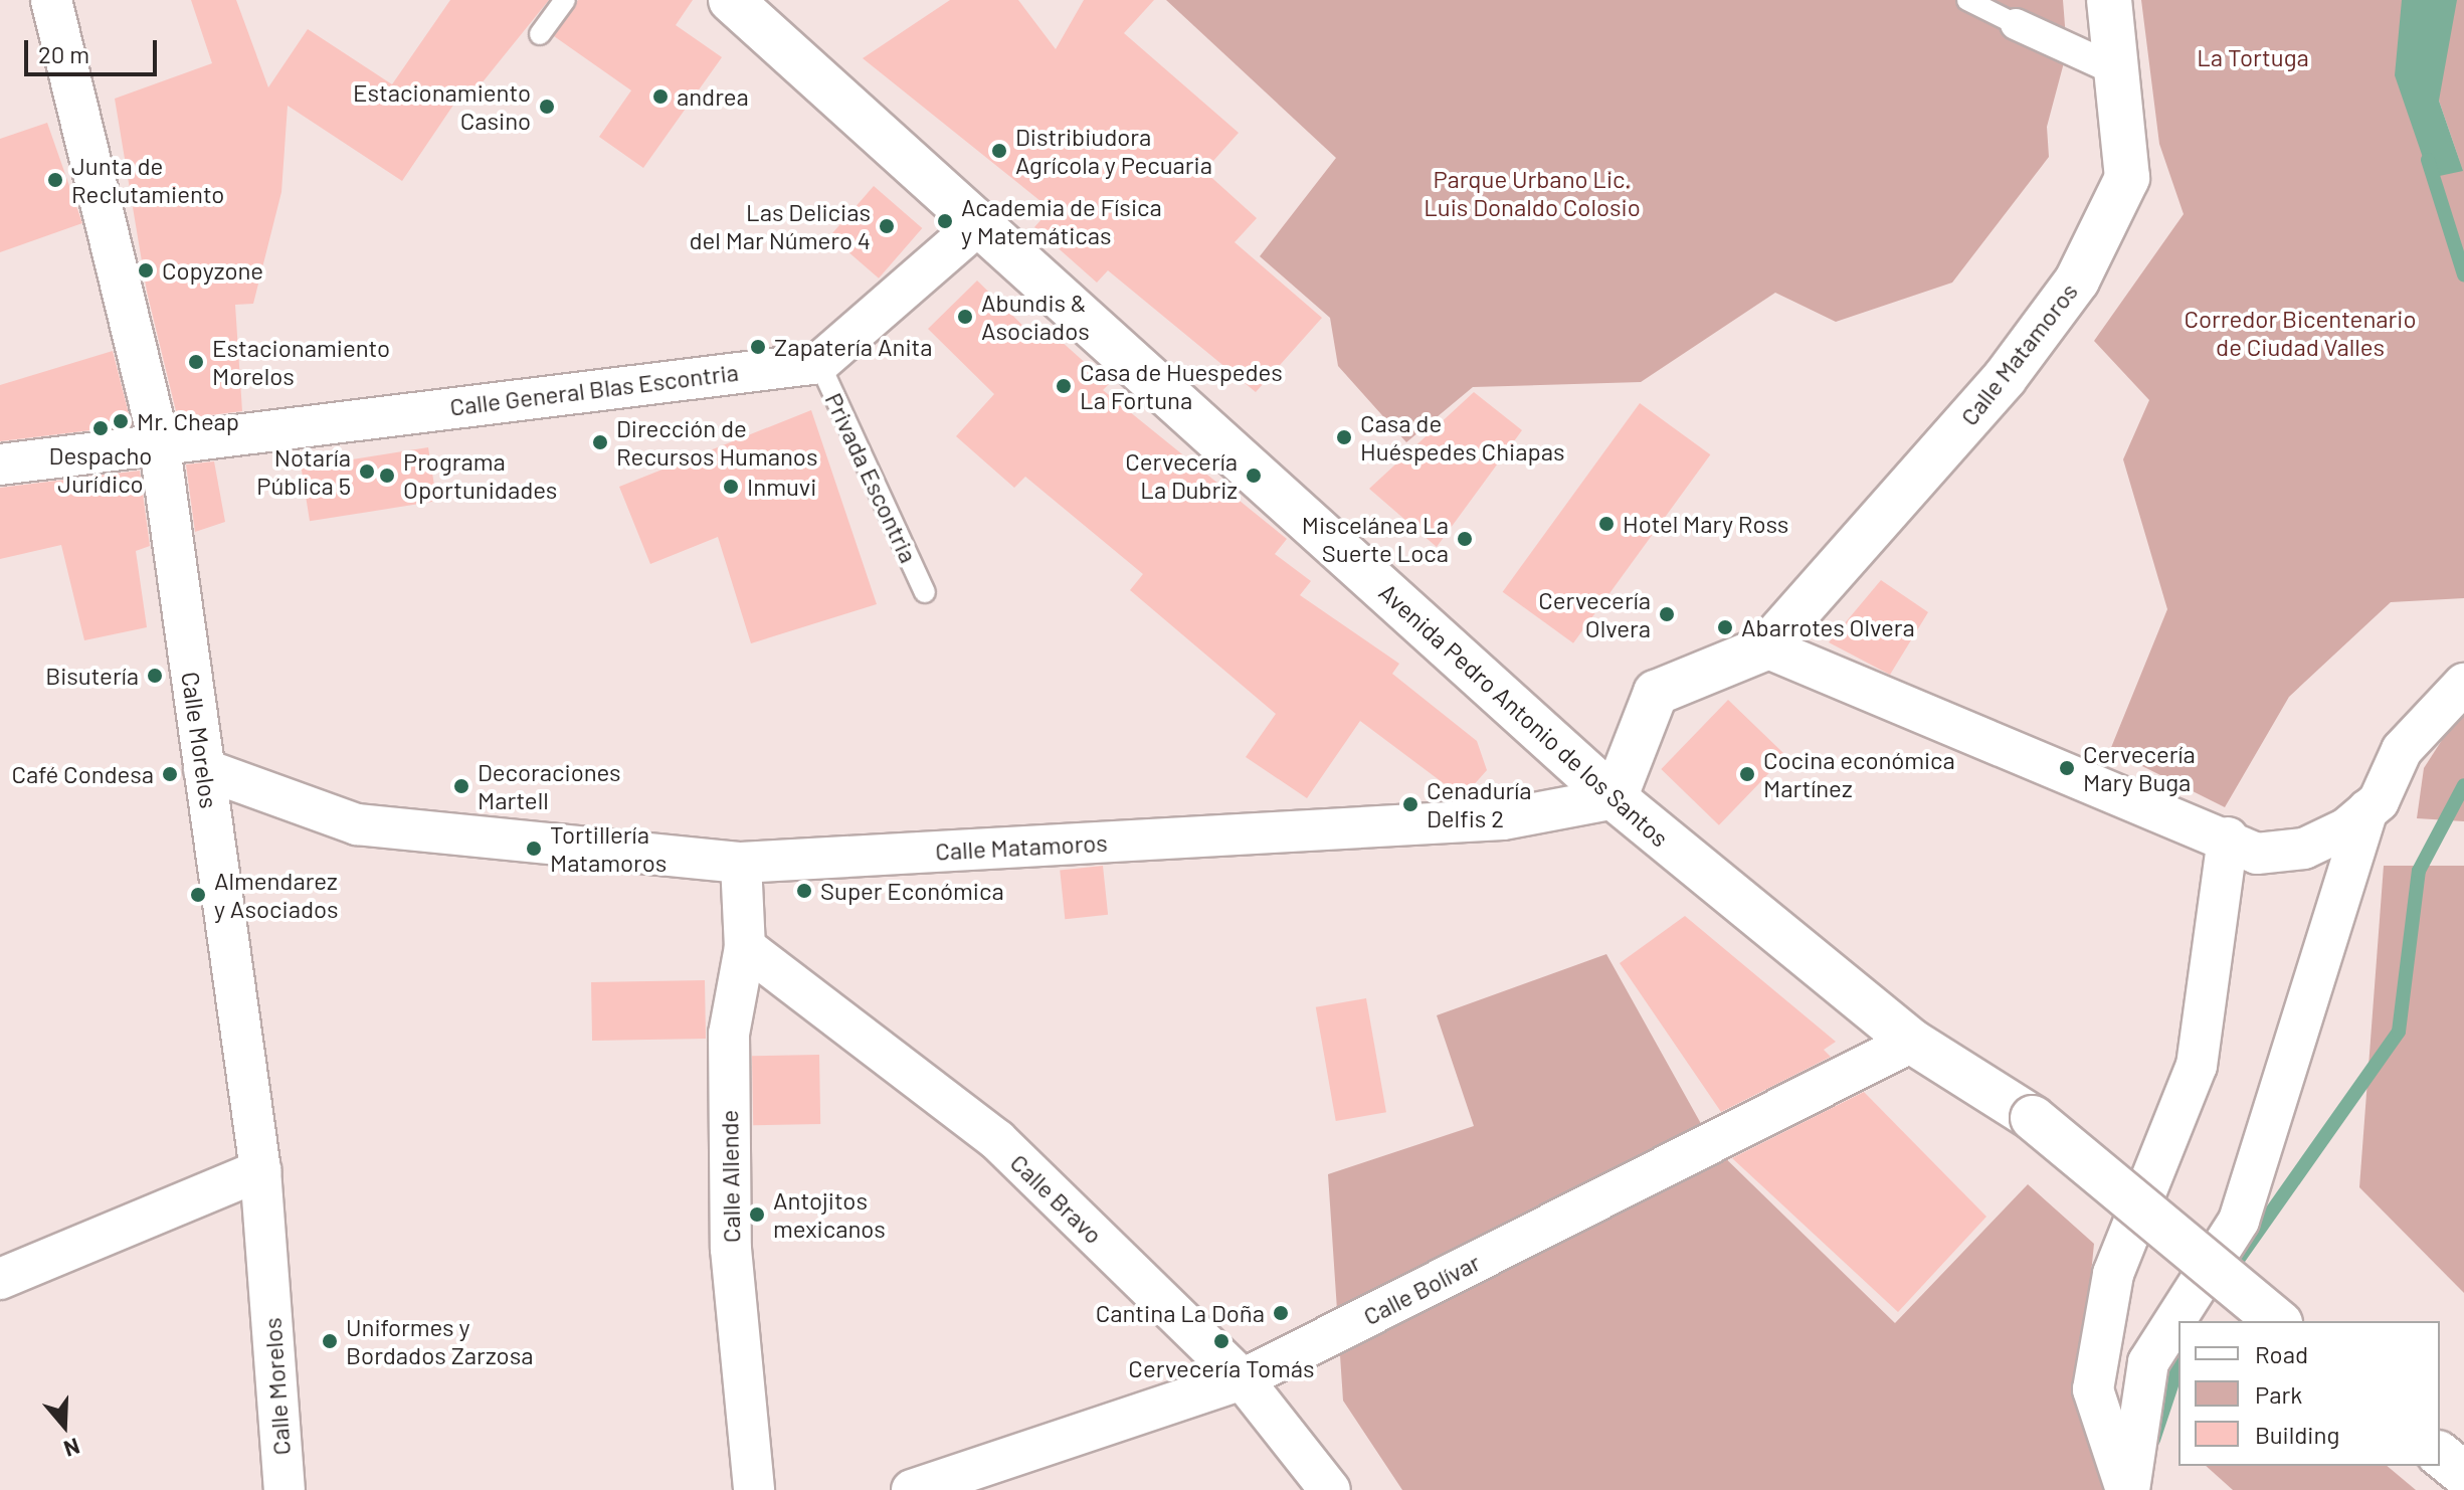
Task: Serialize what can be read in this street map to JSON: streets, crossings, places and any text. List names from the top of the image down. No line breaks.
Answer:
{"streets":{"street":["Calle Matamoros","Calle General Blas Escontria","Avenida Pedro Antonio de los Santos","Calle Morelos","Calle Allende","Calle Bravo","Calle Bolívar"],"lane":["Privada Escontria"]},"crossings":[["Calle Matamoros","Avenida Pedro Antonio de los Santos"],["Calle Matamoros","Calle Morelos"],["Calle Matamoros","Calle Allende"],["Calle General Blas Escontria","Privada Escontria"],["Calle General Blas Escontria","Calle Morelos"],["Avenida Pedro Antonio de los Santos","Calle Bolívar"],["Calle Allende","Calle Bravo"],["Calle Bravo","Calle Bolívar"]],"parks":["La Tortuga","Parque Urbano Lic. Luis Donaldo Colosio","Corredor Bicentenario de Ciudad Valles"],"places":["andrea","Estacionamiento Casino","Distribiudora Agrícola y Pecuaria","Junta de Reclutamiento","Academia de Física y Matemáticas","Las Delicias del Mar Número 4","Copyzone","Abundis & Asociados","Zapatería Anita","Estacionamiento Morelos","Casa de Huespedes La Fortuna","Mr. Cheap","Despacho Jurídico","Casa de Huéspedes Chiapas","Dirección de Recursos Humanos","Notaría Pública 5","Programa Oportunidades","Cervecería La Dubriz","Inmuvi","Hotel Mary Ross","Miscelánea La Suerte Loca","Cervecería Olvera","Abarrotes Olvera","Bisutería","Cervecería Mary Buga","Café Condesa","Cocina económica Martínez","Decoraciones Martell","Cenaduría Delfis 2","Tortillería Matamoros","Super Económica","Almendarez y Asociados","Antojitos mexicanos","Cantina La Doña","Uniformes y Bordados Zarzosa","Cervecería Tomás"],"legend":["Road","Park","Building"],"scale_bar":"20 m","north":"bottom"}
